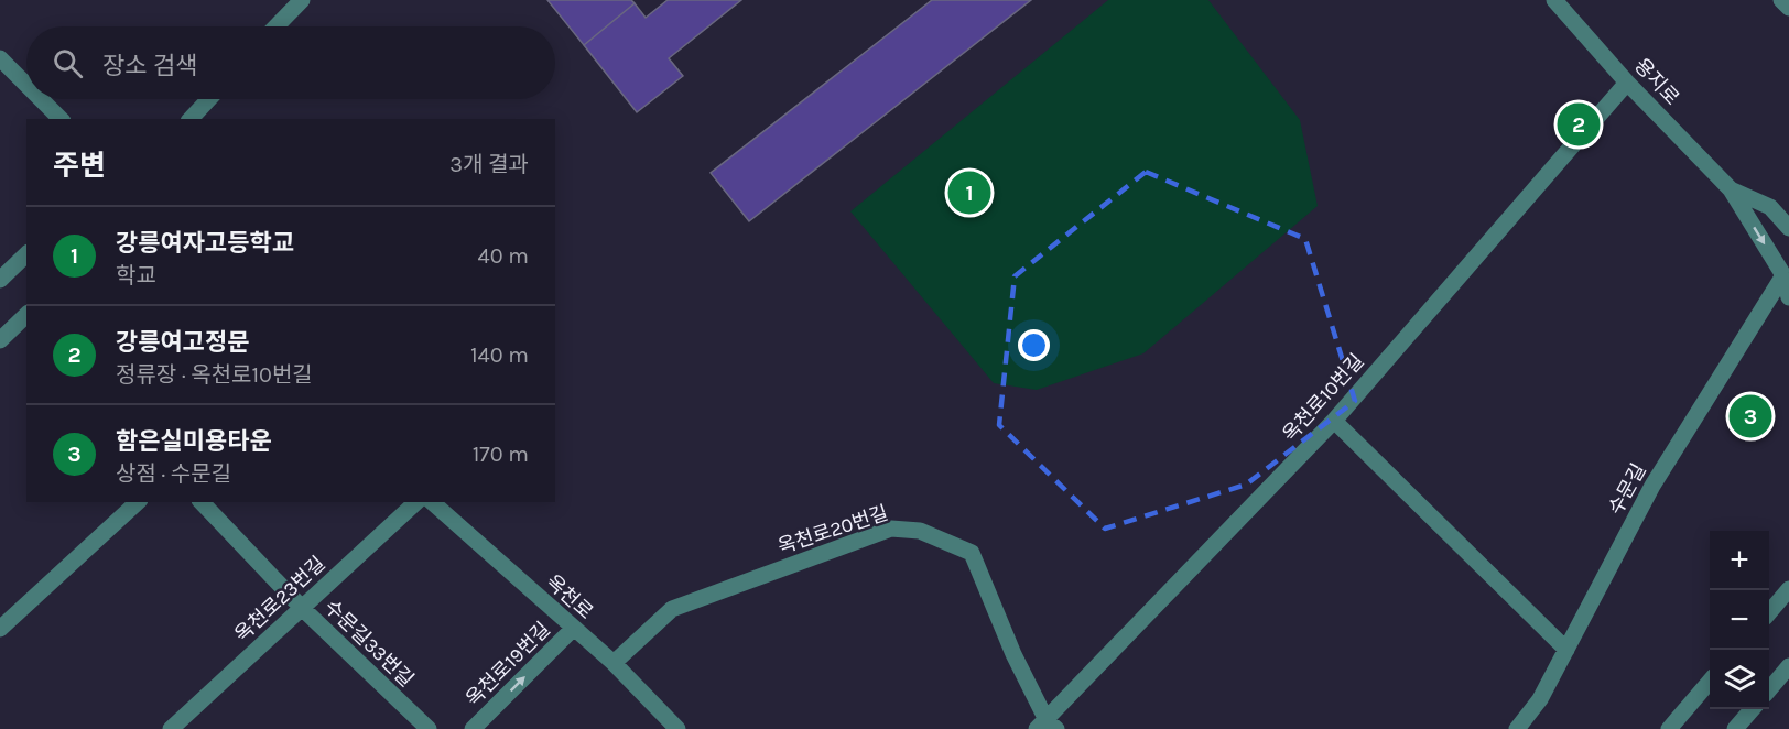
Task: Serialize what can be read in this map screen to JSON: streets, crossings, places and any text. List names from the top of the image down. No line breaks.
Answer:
{"streets":{"street":["용지로","옥천로10번길","수문길","옥천로20번길","옥천로","옥천로23번길","수문길33번길","옥천로19번길"]},"crossings":[["용지로","옥천로10번길"],["용지로","수문길"],["옥천로10번길","옥천로20번길"],["옥천로20번길","옥천로"],["옥천로","옥천로19번길"],["옥천로23번길","수문길33번길"]],"one_way":["옥천로19번길"],"page":{"search":"장소 검색","pins":["2","1","3"],"heading":["주변","3개 결과"],"list":[{"mark":"1","name":"강릉여자고등학교","note":"학교","value":"40 m"},{"mark":"2","name":"강릉여고정문","note":"정류장 · 옥천로10번길","value":"140 m"},{"mark":"3","name":"함은실미용타운","note":"상점 · 수문길","value":"170 m"}],"map_buttons":["+","−"]}}
